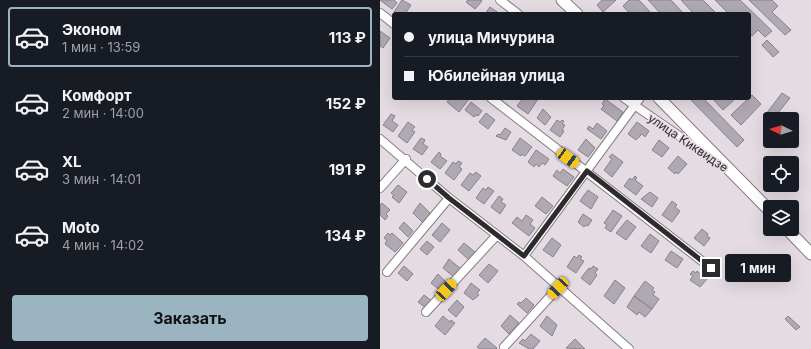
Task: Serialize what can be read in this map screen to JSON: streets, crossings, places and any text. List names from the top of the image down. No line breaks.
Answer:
{"streets":{"street":["улица Киквидзе"]},"north":"left","page":{"list":[{"name":"Эконом","note":"1 мин · 13:59","value":"113 ₽"},{"name":"Комфорт","note":"2 мин · 14:00","value":"152 ₽"},{"name":"XL","note":"3 мин · 14:01","value":"191 ₽"},{"name":"Moto","note":"4 мин · 14:02","value":"134 ₽"}],"banner":["улица Мичурина","Юбилейная улица"],"bubble":"1 мин","buttons":"Заказать"}}
